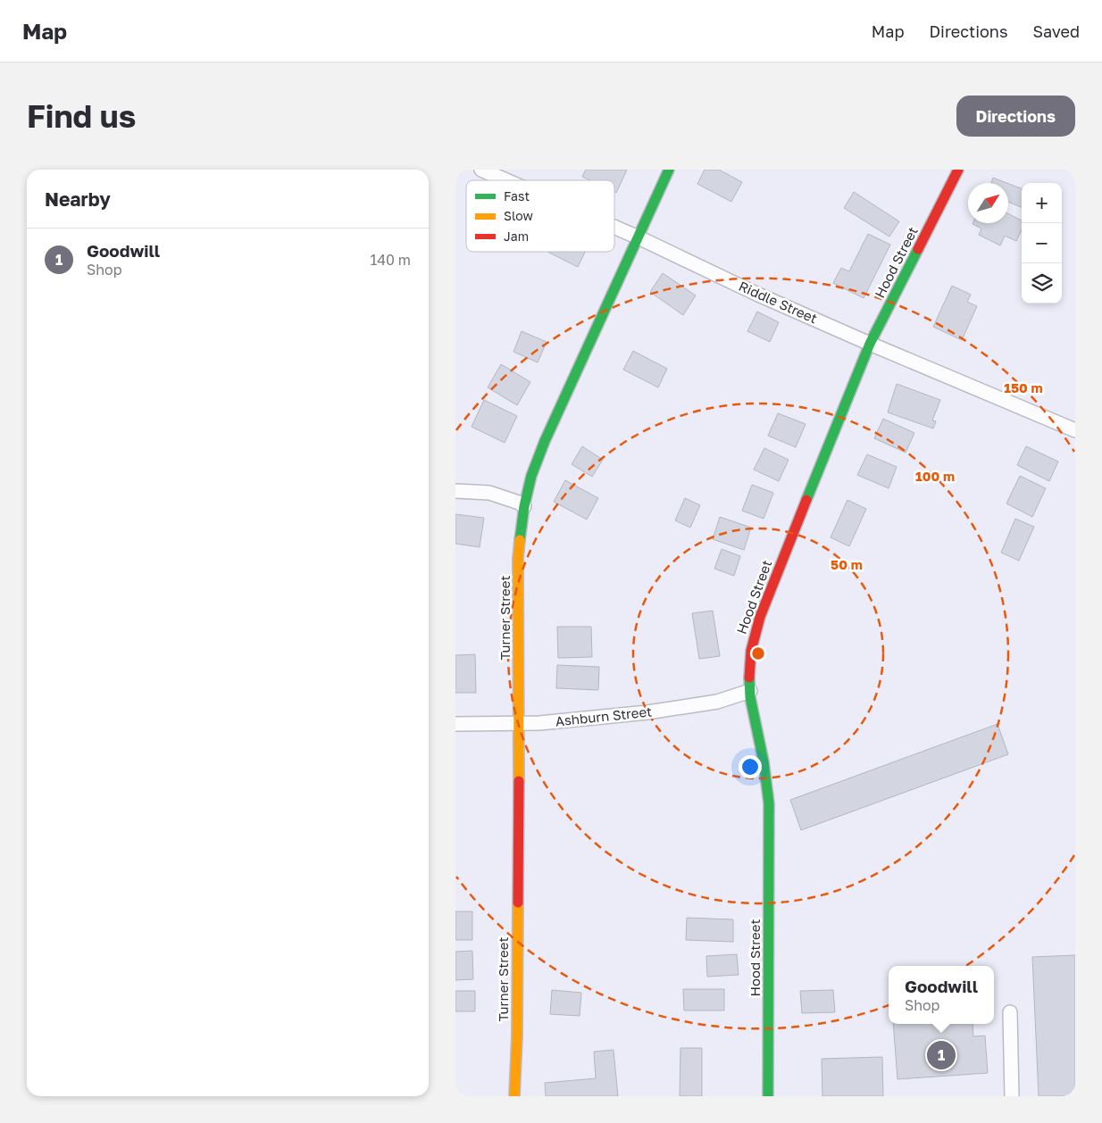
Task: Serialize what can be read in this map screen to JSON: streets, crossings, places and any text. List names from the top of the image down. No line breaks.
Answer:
{"streets":{"street":["Hood Street","Riddle Street","Turner Street","Ashburn Street"]},"crossings":[["Hood Street","Riddle Street"],["Hood Street","Ashburn Street"],["Riddle Street","Turner Street"],["Turner Street","Ashburn Street"]],"legend":["Fast","Slow","Jam"],"north":"top right","page":{"header":"Map","nav":["Map","Directions","Saved"],"buttons":"Directions","title":"Find us","heading":"Nearby","map_buttons":["+","−"],"list":[{"mark":"1","name":"Goodwill","note":"Shop","value":"140 m"}],"popup":["Goodwill","Shop"],"pins":"1"},"rings":["150 m","100 m","50 m"]}
